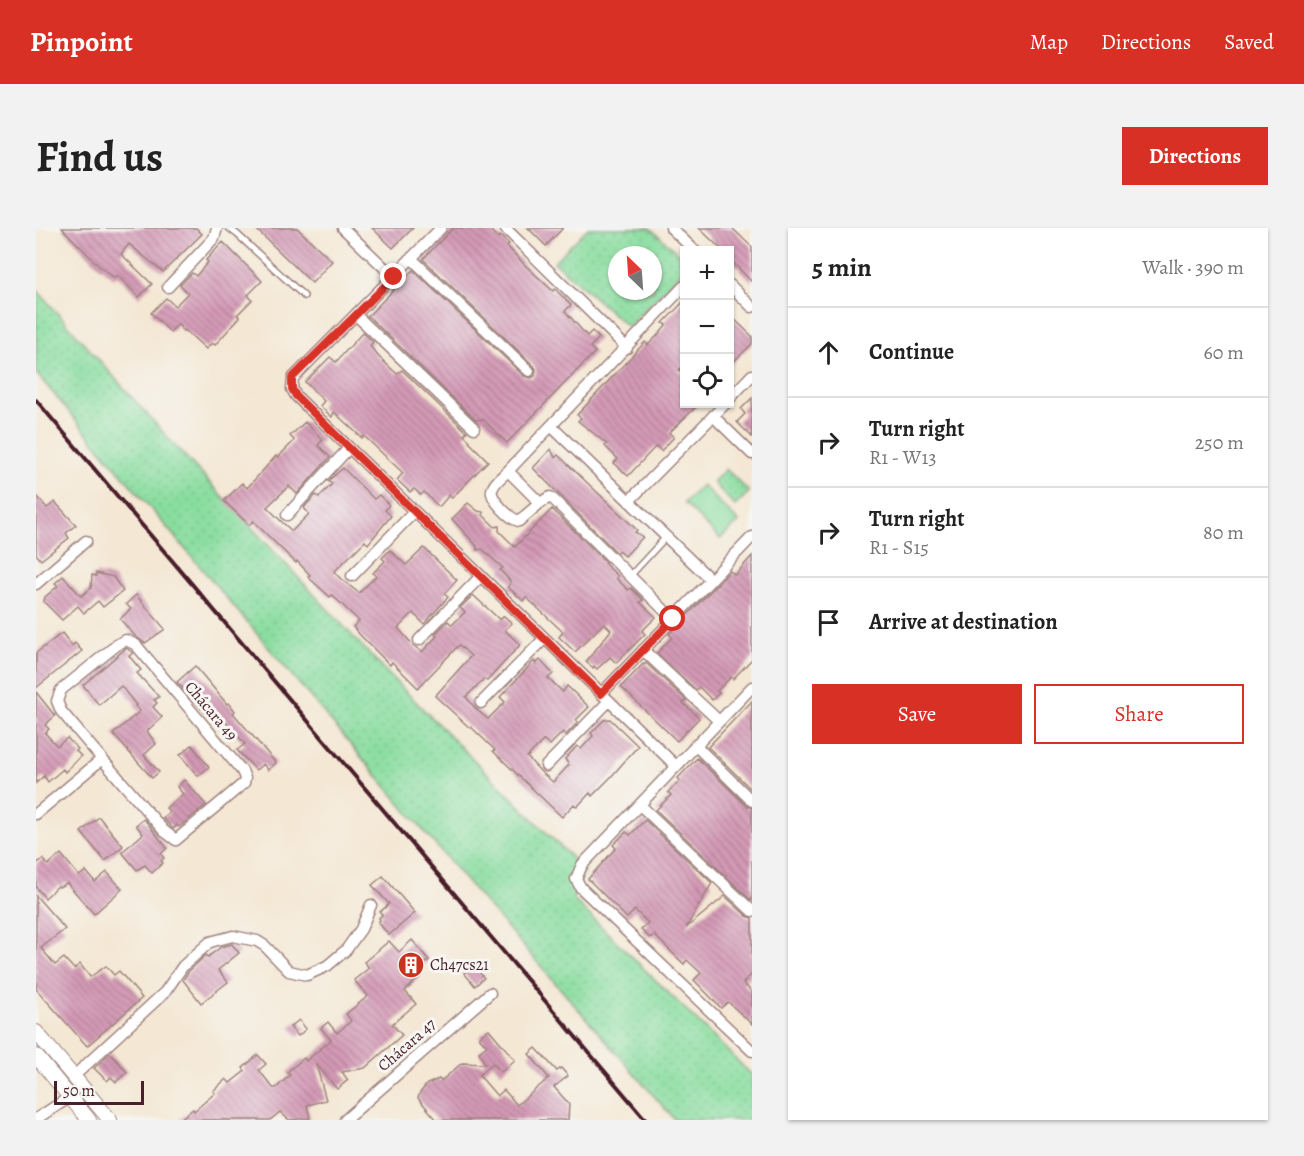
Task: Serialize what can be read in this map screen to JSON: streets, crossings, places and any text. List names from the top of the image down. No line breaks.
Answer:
{"streets":{"street":["Chácara 49","Chácara 47"]},"places":{"building":["Ch47cs21"]},"scale_bar":"50 m","north":"top left","page":{"header":"Pinpoint","nav":["Map","Directions","Saved"],"buttons":["Directions",["Save","Share"]],"title":"Find us","heading":["5 min","Walk · 390 m"],"map_buttons":["+","−"],"list":[["Continue","60 m"],["Turn right","R1 - W13","250 m"],["Turn right","R1 - S15","80 m"],"Arrive at destination"],"scale":"50 m"}}
